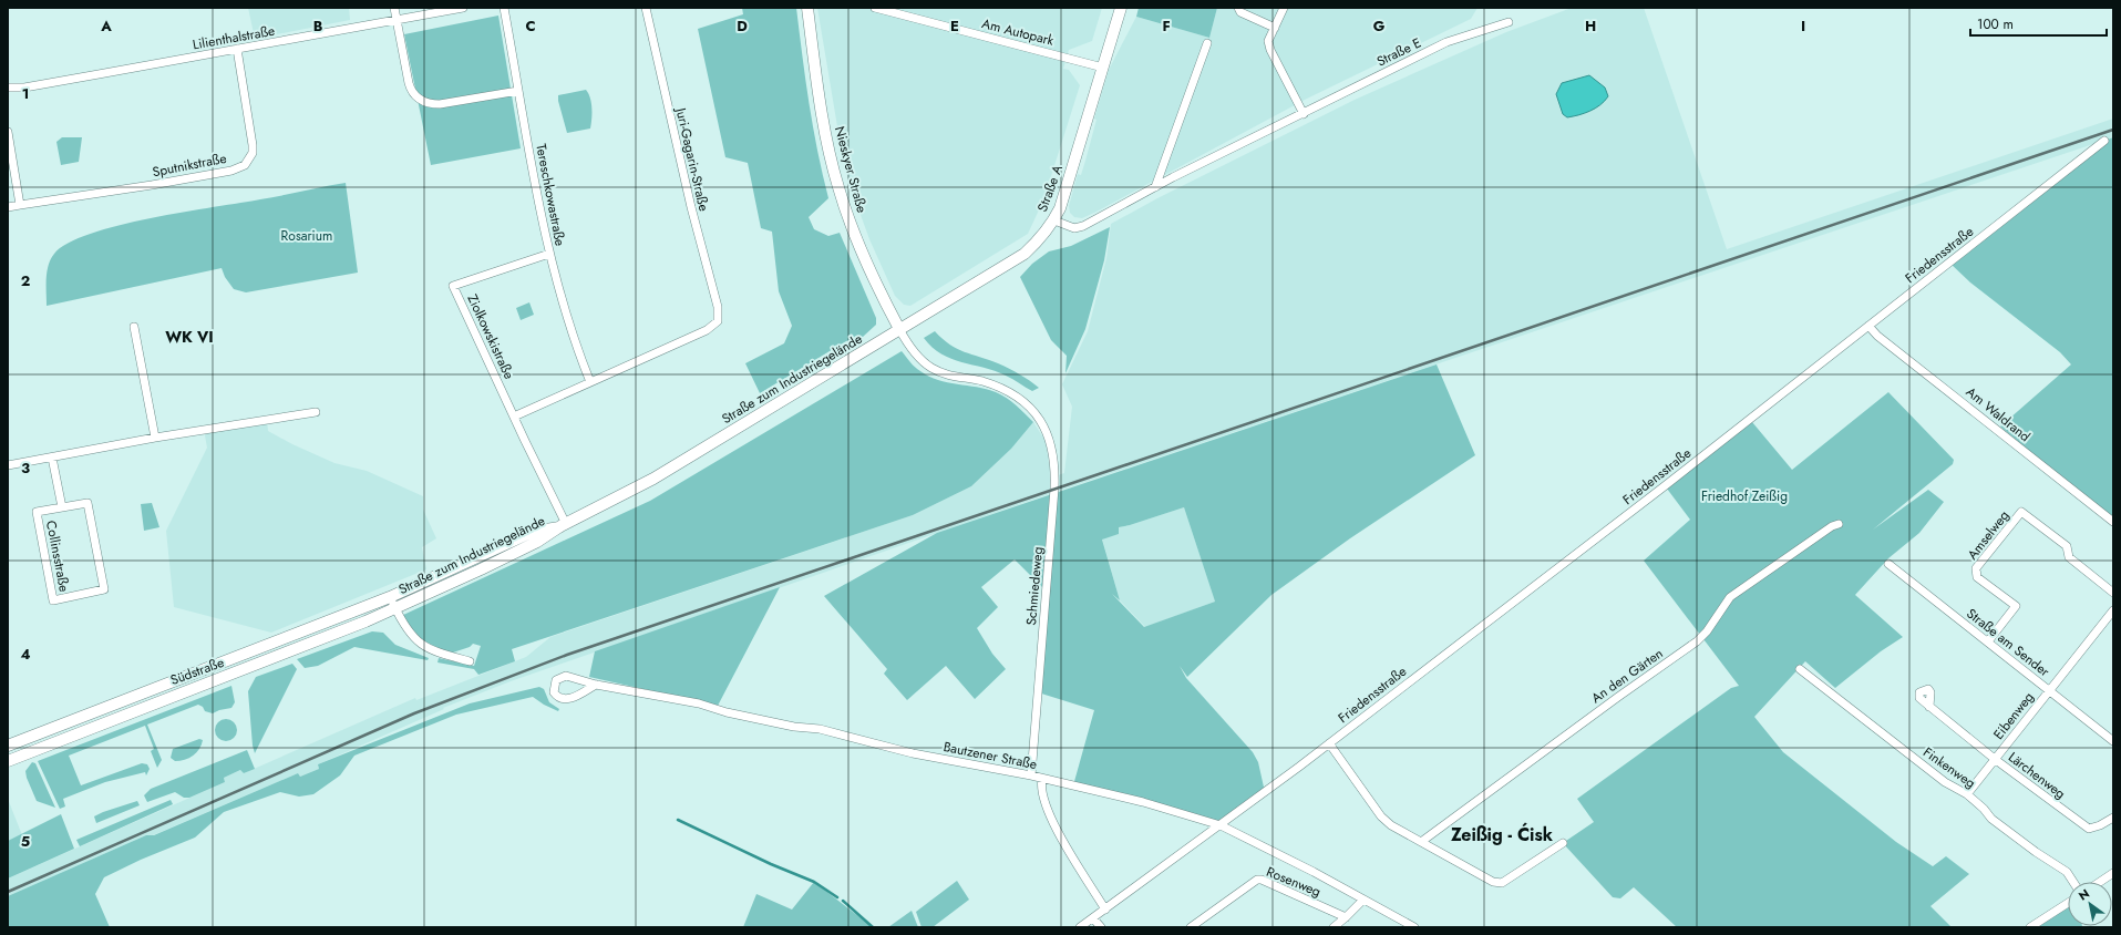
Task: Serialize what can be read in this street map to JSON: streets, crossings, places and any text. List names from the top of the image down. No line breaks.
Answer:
{"streets":{"main road":["Nieskyer Straße","Straße A","Straße zum Industriegelände","Südstraße"],"street":["Am Autopark","Lilienthalstraße","Straße E","Juri-Gagarin-Straße","Sputnikstraße","Tereschkowastraße","Friedensstraße","Ziolkowskistraße","Am Waldrand","Amselweg","Collinsstraße","Schmiedeweg","Straße am Sender","An den Gärten","Eibenweg","Bautzener Straße","Finkenweg","Lärchenweg","Rosenweg"]},"crossings":[["Am Autopark","Straße A"],["Lilienthalstraße","Sputnikstraße"],["Straße E","Straße A"],["Juri-Gagarin-Straße","Tereschkowastraße"],["Nieskyer Straße","Straße A"],["Nieskyer Straße","Straße zum Industriegelände"],["Nieskyer Straße","Schmiedeweg"],["Straße A","Straße zum Industriegelände"],["Straße A","Schmiedeweg"],["Tereschkowastraße","Ziolkowskistraße"],["Friedensstraße","Am Waldrand"],["Friedensstraße","Bautzener Straße"],["Ziolkowskistraße","Straße zum Industriegelände"],["Straße zum Industriegelände","Schmiedeweg"],["Straße zum Industriegelände","Südstraße"],["Amselweg","Straße am Sender"],["Schmiedeweg","Bautzener Straße"],["Straße am Sender","Eibenweg"],["Eibenweg","Finkenweg"],["Eibenweg","Lärchenweg"]],"districts":["WK VI","Zeißig - Ćisk"],"parks":["Rosarium","Friedhof Zeißig"],"scale_bar":"100 m","north":"top left","grid":{"columns":["A","B","C","D","E","F","G","H","I"],"rows":["1","2","3","4","5"]}}
